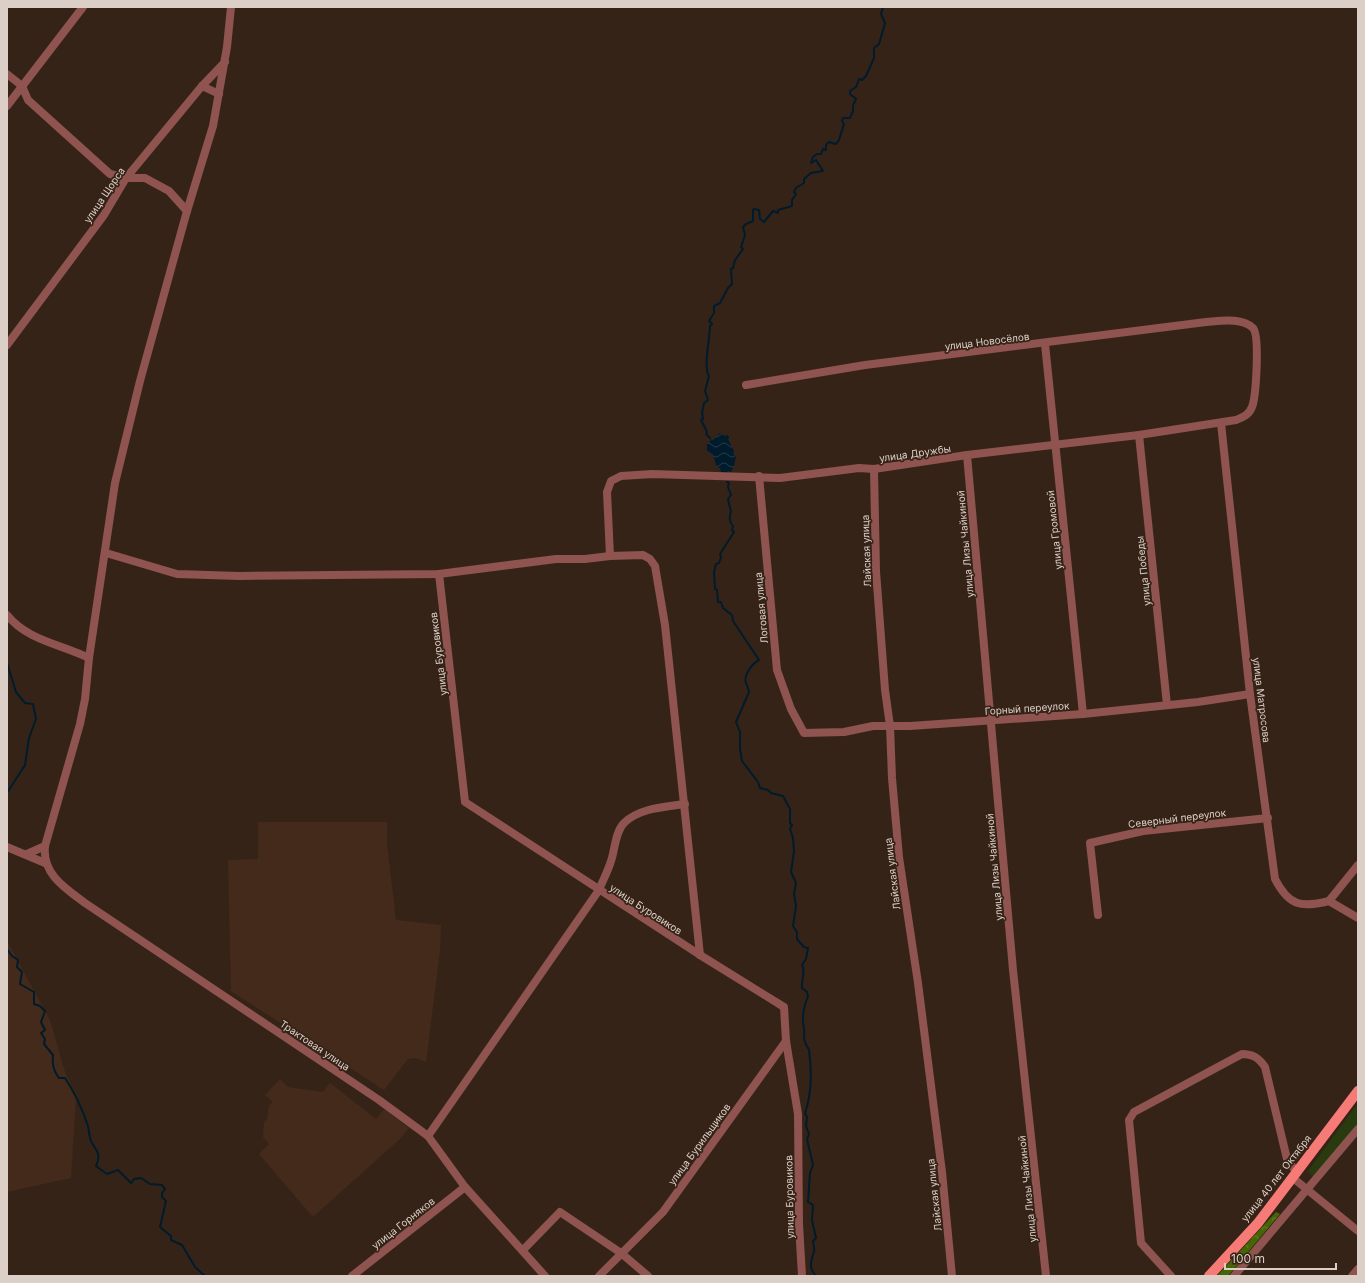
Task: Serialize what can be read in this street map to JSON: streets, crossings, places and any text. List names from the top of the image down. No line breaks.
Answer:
{"streets":{"main road":["улица 40 лет Октября"],"street":["улица Щорса","улица Новосёлов","улица Дружбы","улица Громовой","улица Лизы Чайкиной","Лайская улица","улица Победы","Логовая улица","улица Буровиков","улица Матросова","Горный переулок","Северный переулок","Трактовая улица","улица Бурильщиков","улица Горняков"]},"crossings":[["улица Новосёлов","улица Дружбы"],["улица Новосёлов","улица Громовой"],["улица Новосёлов","улица Матросова"],["улица Дружбы","улица Громовой"],["улица Дружбы","улица Лизы Чайкиной"],["улица Дружбы","Лайская улица"],["улица Дружбы","улица Победы"],["улица Дружбы","Логовая улица"],["улица Дружбы","улица Матросова"],["улица Громовой","Горный переулок"],["улица Лизы Чайкиной","Горный переулок"],["Лайская улица","Горный переулок"],["улица Победы","Горный переулок"],["Логовая улица","Горный переулок"],["улица Буровиков","улица Бурильщиков"],["улица Матросова","Горный переулок"],["улица Матросова","Северный переулок"],["Трактовая улица","улица Горняков"]],"scale_bar":"100 m"}
